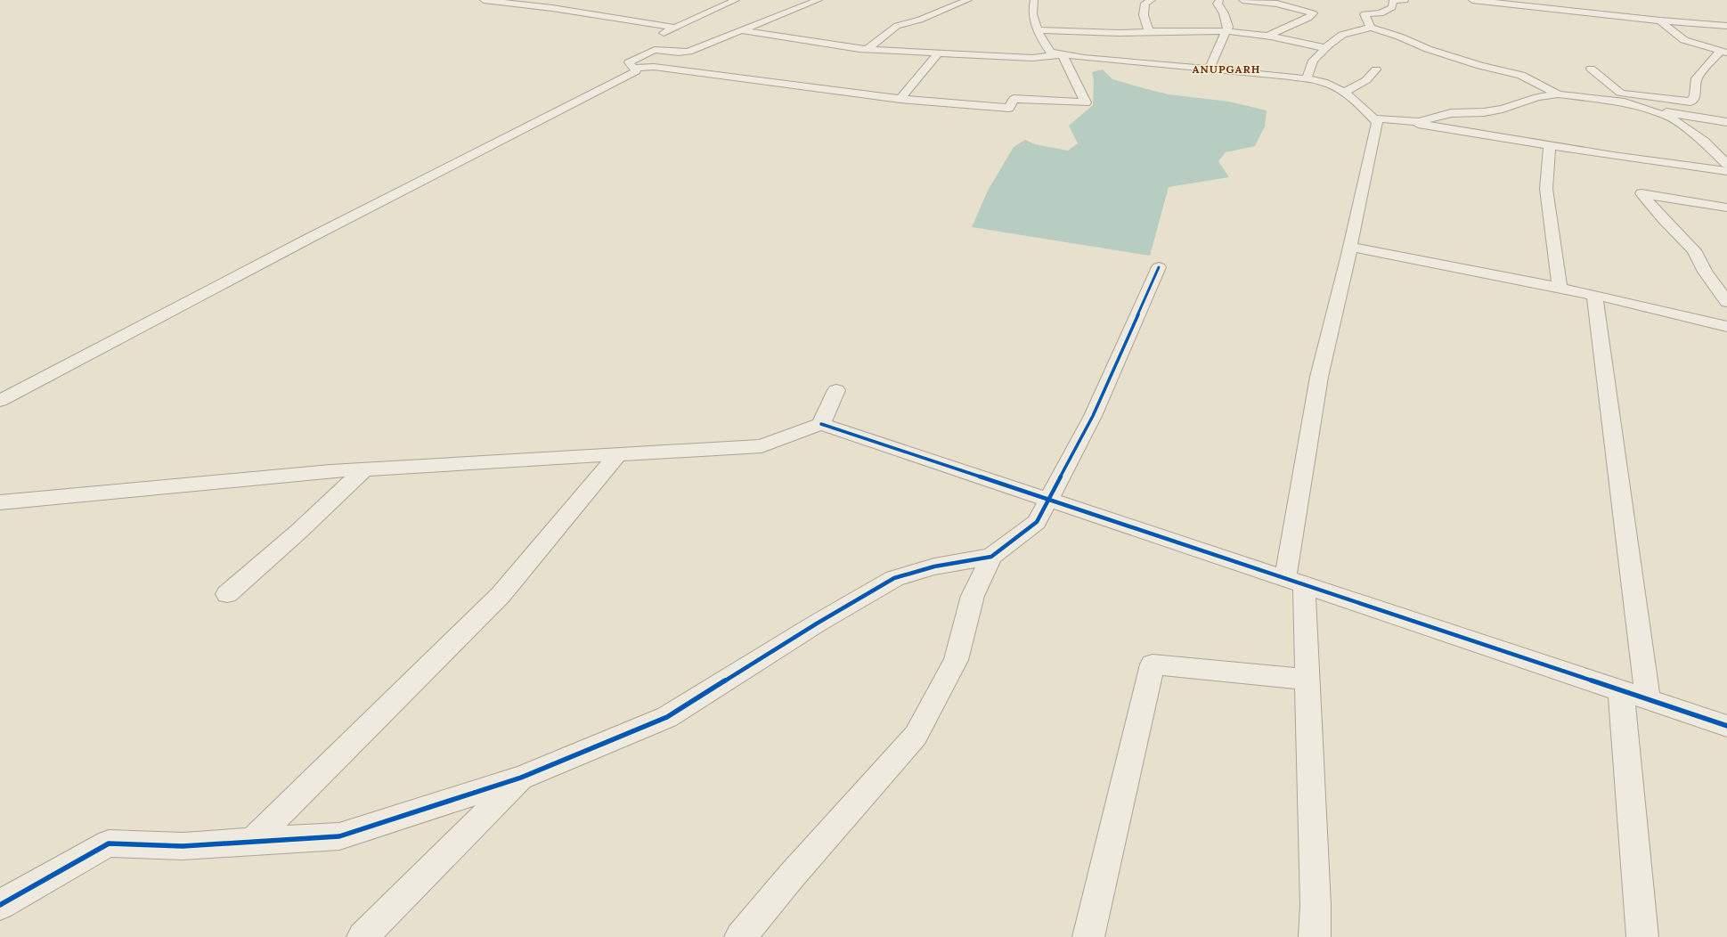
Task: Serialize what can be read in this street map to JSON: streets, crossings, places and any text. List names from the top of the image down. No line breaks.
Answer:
{"districts":["ANUPGARH"]}
